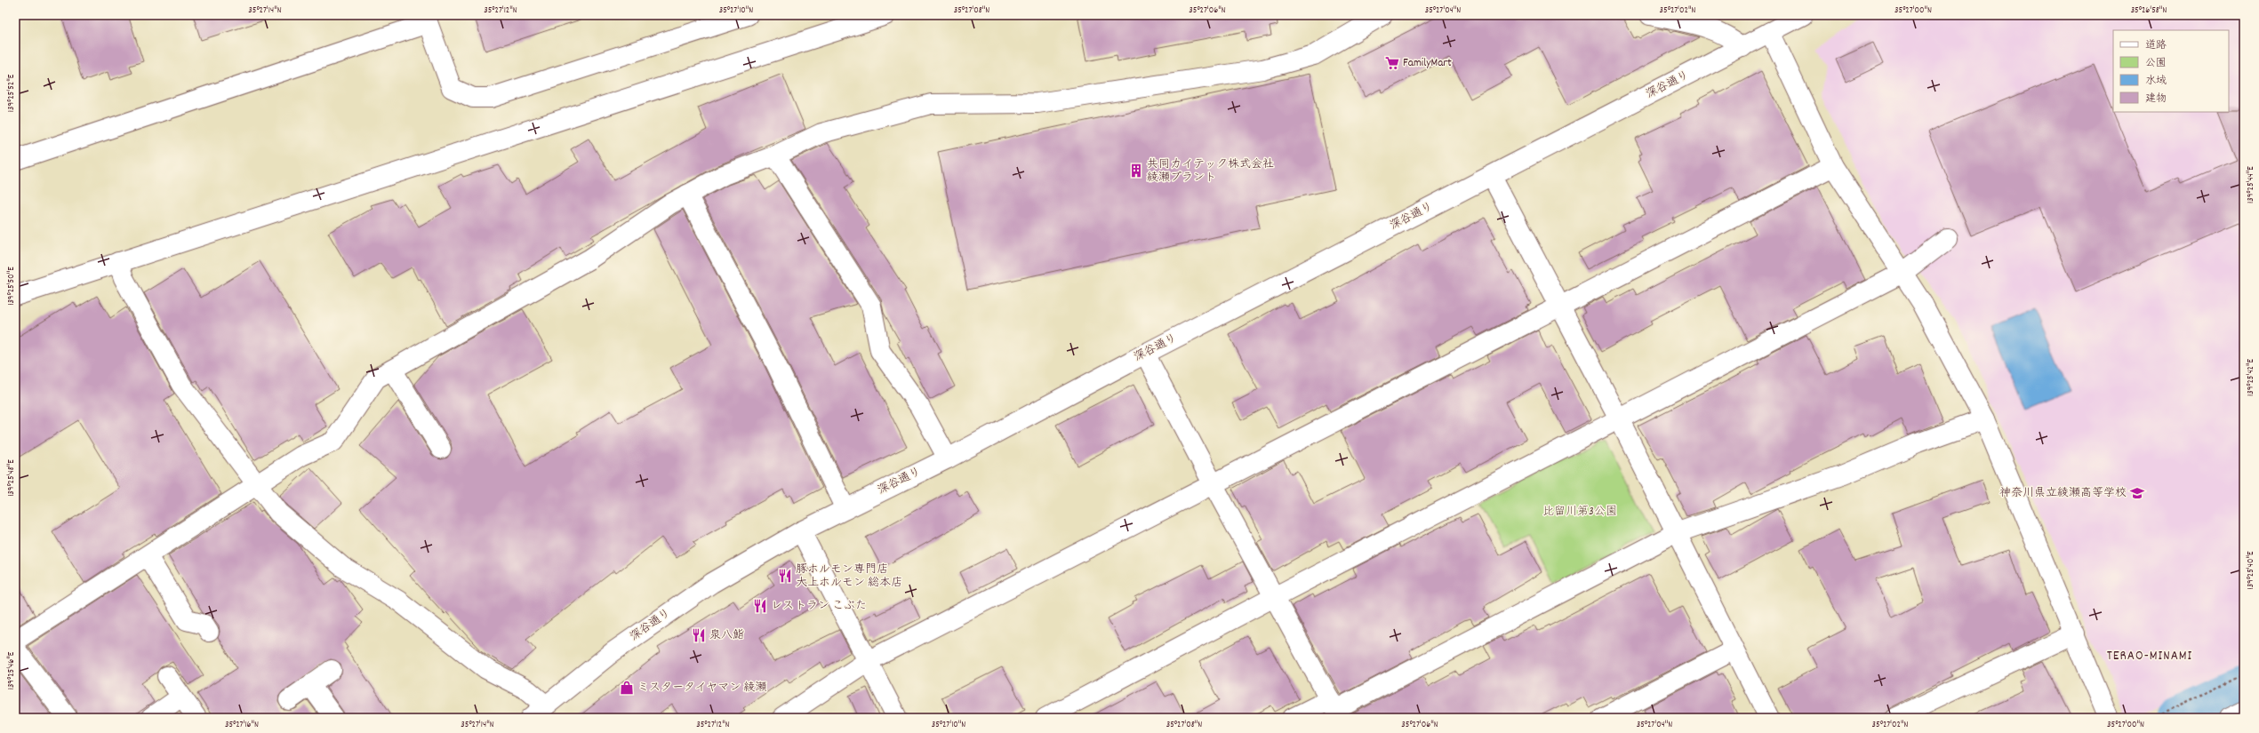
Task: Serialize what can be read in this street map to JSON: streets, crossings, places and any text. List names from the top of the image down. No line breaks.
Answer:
{"streets":{"street":["深谷通り"]},"districts":["TERAO-MINAMI"],"parks":["比留川第3公園"],"places":{"supermarket":["FamilyMart"],"building":["共同カイテック株式会社 綾瀬プラント"],"school or university":["神奈川県立綾瀬高等学校"],"restaurant":["豚ホルモン専門店 大上ホルモン 総本店","レストラン こぶた","泉八鮨"],"shop":["ミスタータイヤマン 綾瀬"]},"legend":["道路","公園","水域","建物"],"coordinates":["35°27'14\"N","35°27'12\"N","35°27'10\"N","35°27'08\"N","35°27'06\"N","35°27'04\"N","35°27'02\"N","35°27'00\"N","35°26'58\"N","139°25'52\"E","139°25'44\"E","139°25'50\"E","139°25'42\"E","139°25'48\"E","139°25'40\"E","139°25'46\"E","35°27'16\"N"]}
